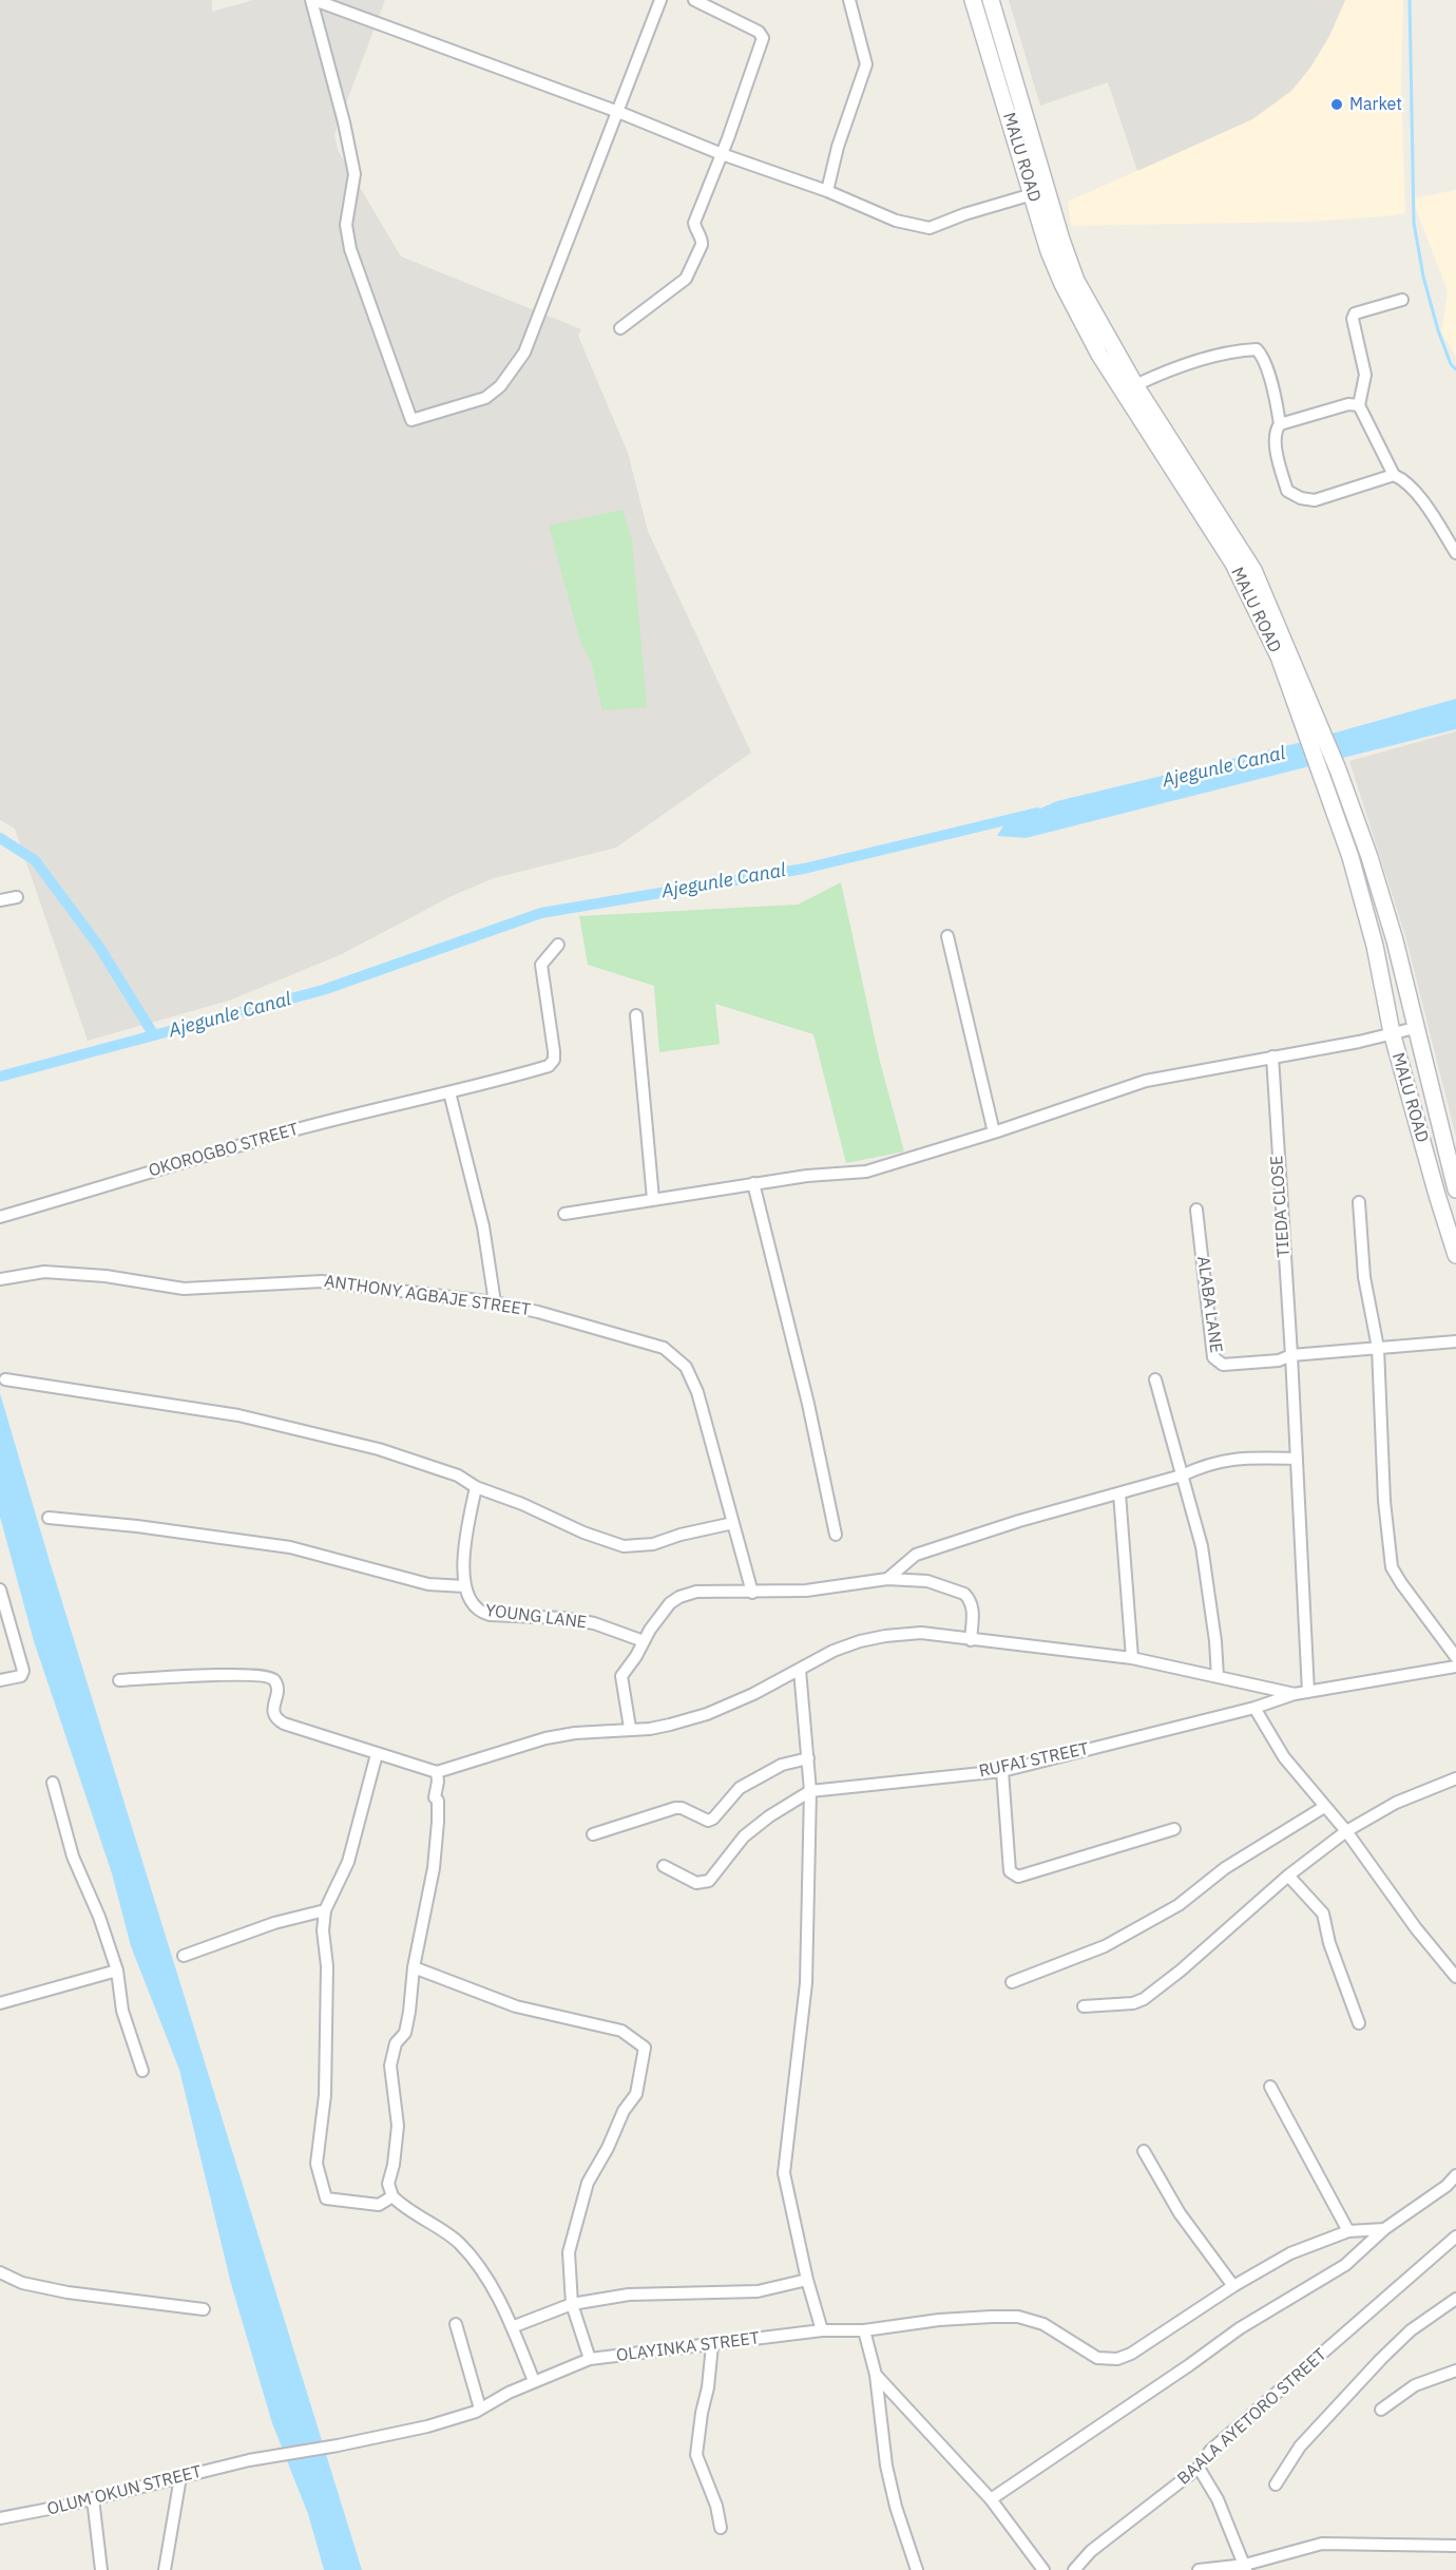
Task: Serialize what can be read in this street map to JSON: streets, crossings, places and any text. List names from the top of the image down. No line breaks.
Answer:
{"streets":{"main road":["MALU ROAD"],"street":["OKOROGBO STREET","TIEDA CLOSE","ANTHONY AGBAJE STREET","ALABA LANE","YOUNG LANE","RUFAI STREET","OLAYINKA STREET","BAALA AYETORO STREET","OLUM OKUN STREET"]},"crossings":[["TIEDA CLOSE","ALABA LANE"],["OLAYINKA STREET","OLUM OKUN STREET"]],"water":["Ajegunle Canal"],"places":["Market"]}
